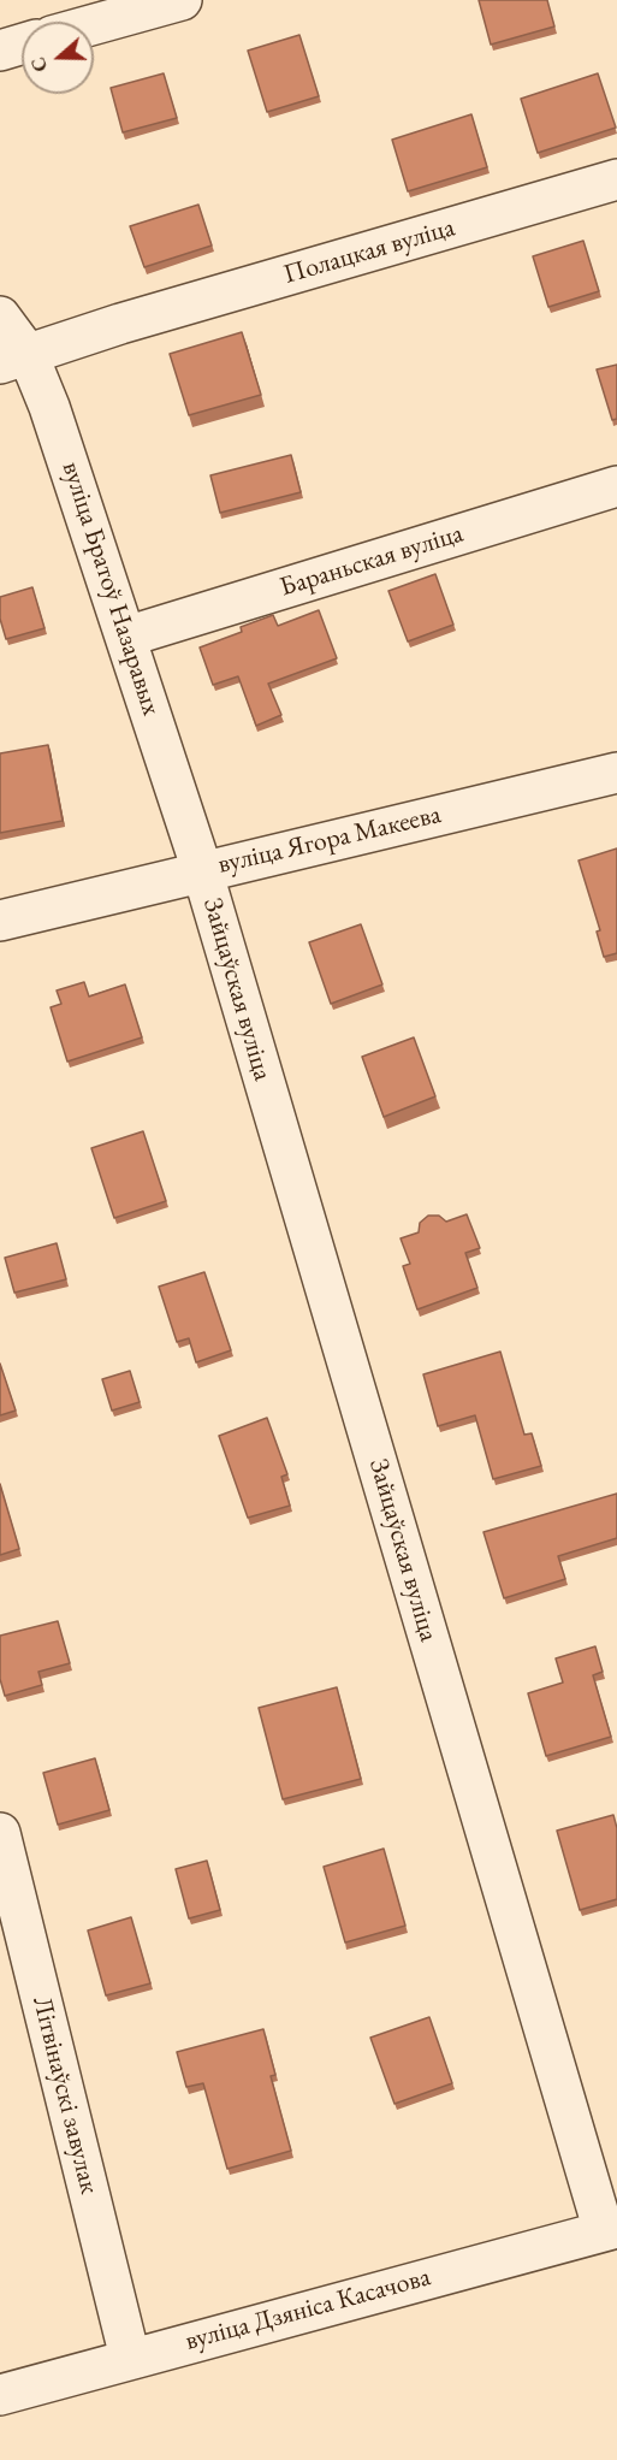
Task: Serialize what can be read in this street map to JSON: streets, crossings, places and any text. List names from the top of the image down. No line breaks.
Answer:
{"streets":{"street":["Полацкая вуліца","Бараньская вуліца","вуліца Братоў Назаравых","вуліца Ягора Макеева","Зайцаўская вуліца","Літвінаўскі завулак","вуліца Дзяніса Касачова"]},"crossings":[["Полацкая вуліца","вуліца Братоў Назаравых"],["Бараньская вуліца","вуліца Братоў Назаравых"],["вуліца Братоў Назаравых","вуліца Ягора Макеева"],["вуліца Братоў Назаравых","Зайцаўская вуліца"],["вуліца Ягора Макеева","Зайцаўская вуліца"],["Зайцаўская вуліца","вуліца Дзяніса Касачова"],["Літвінаўскі завулак","вуліца Дзяніса Касачова"]],"north":"left"}
